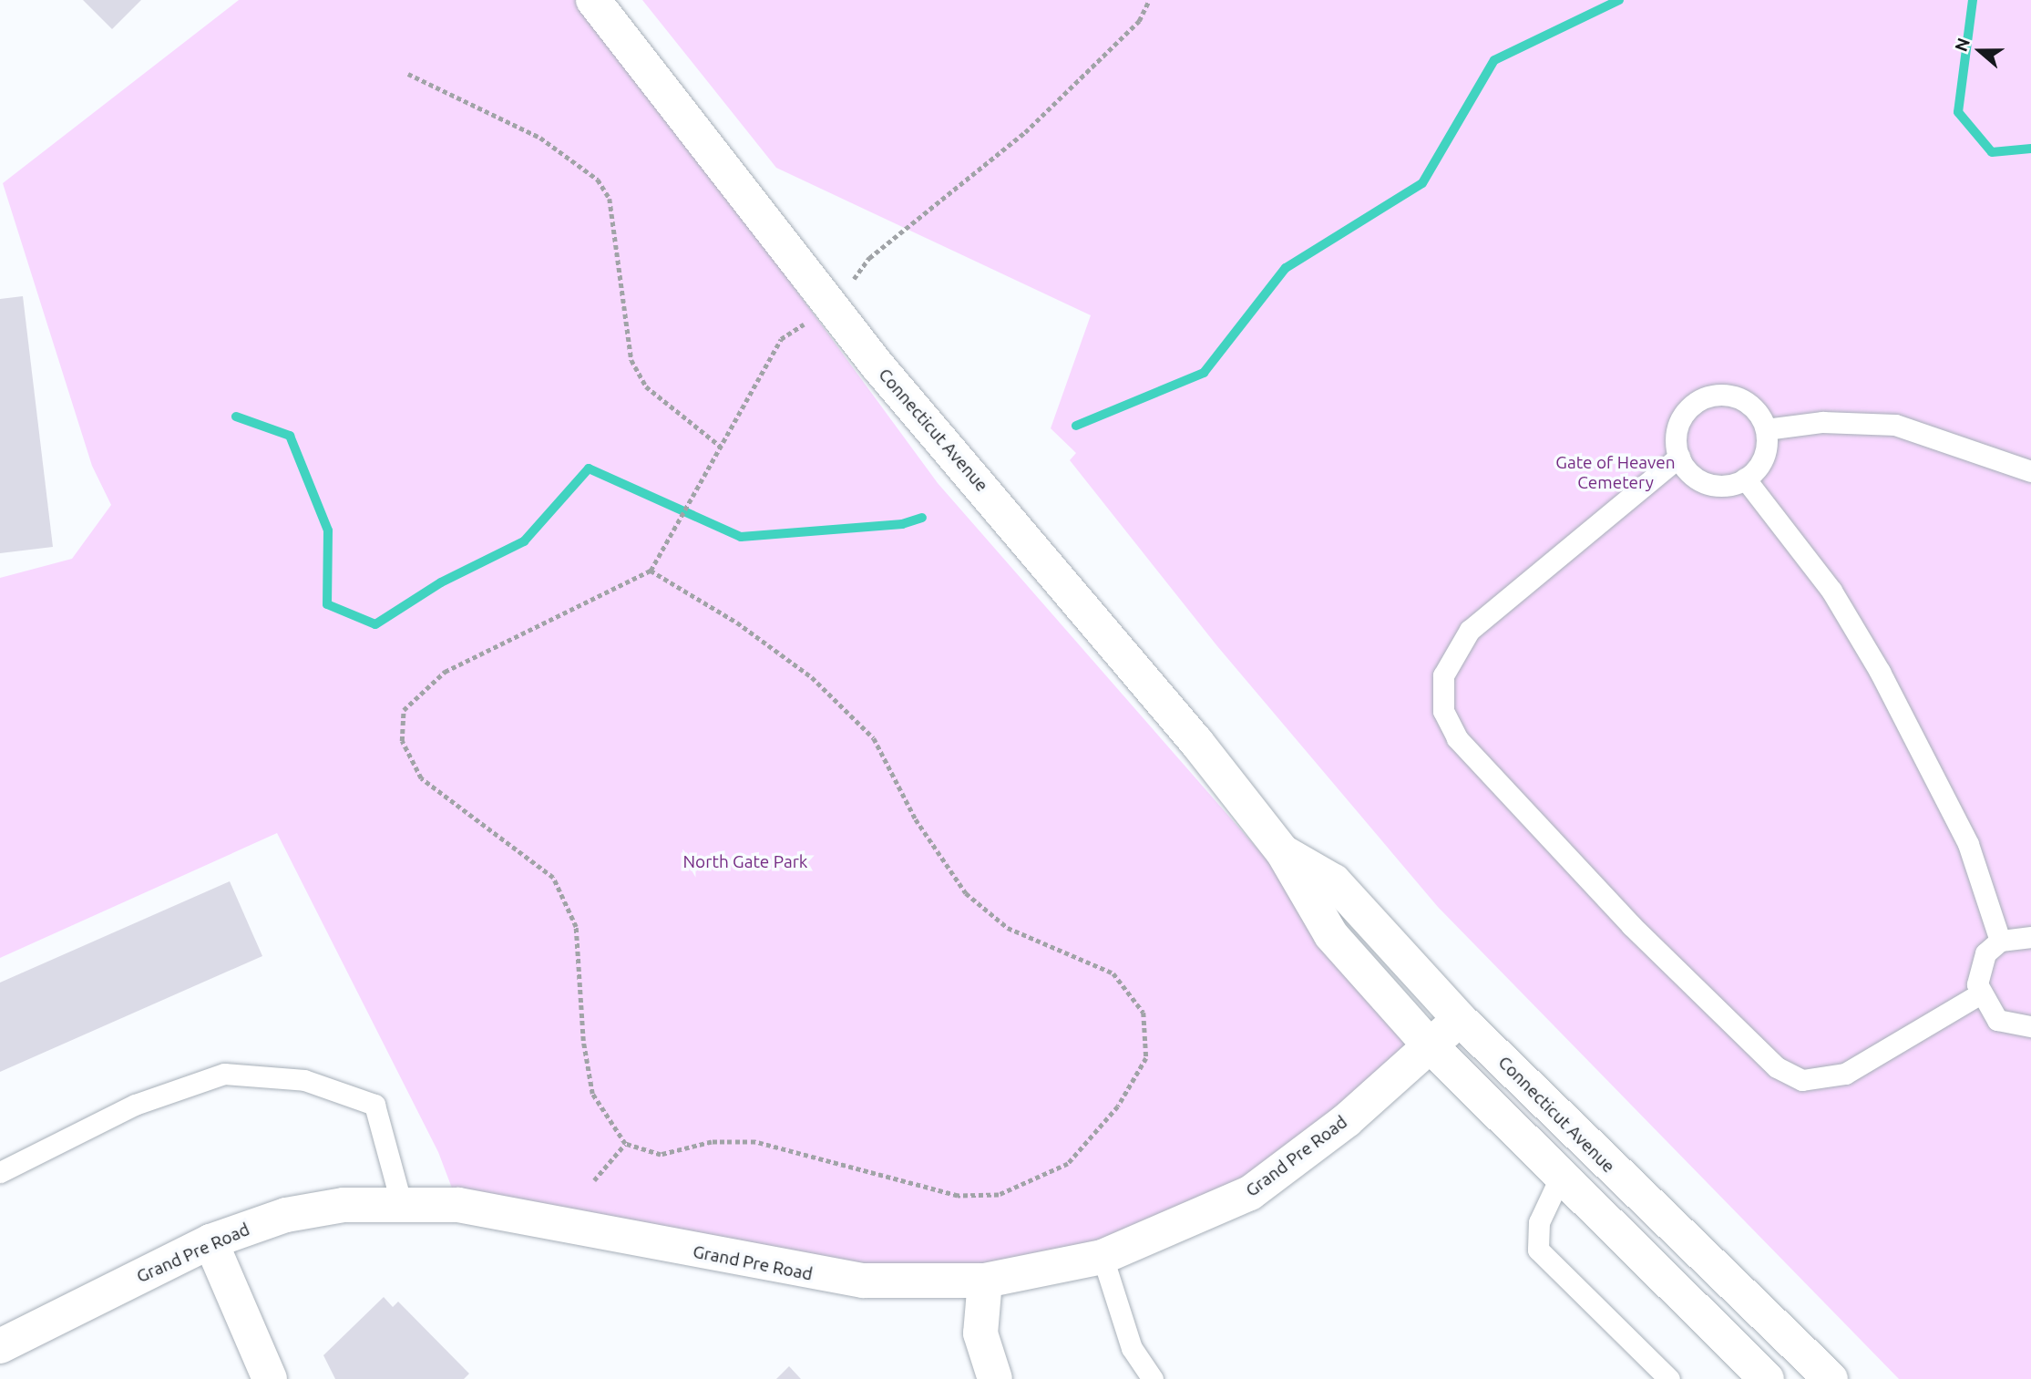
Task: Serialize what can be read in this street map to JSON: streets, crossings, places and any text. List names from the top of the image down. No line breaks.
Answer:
{"streets":{"main road":["Connecticut Avenue","Grand Pre Road"]},"crossings":[["Connecticut Avenue","Grand Pre Road"]],"parks":["Gate of Heaven Cemetery","North Gate Park"],"north":"left"}
